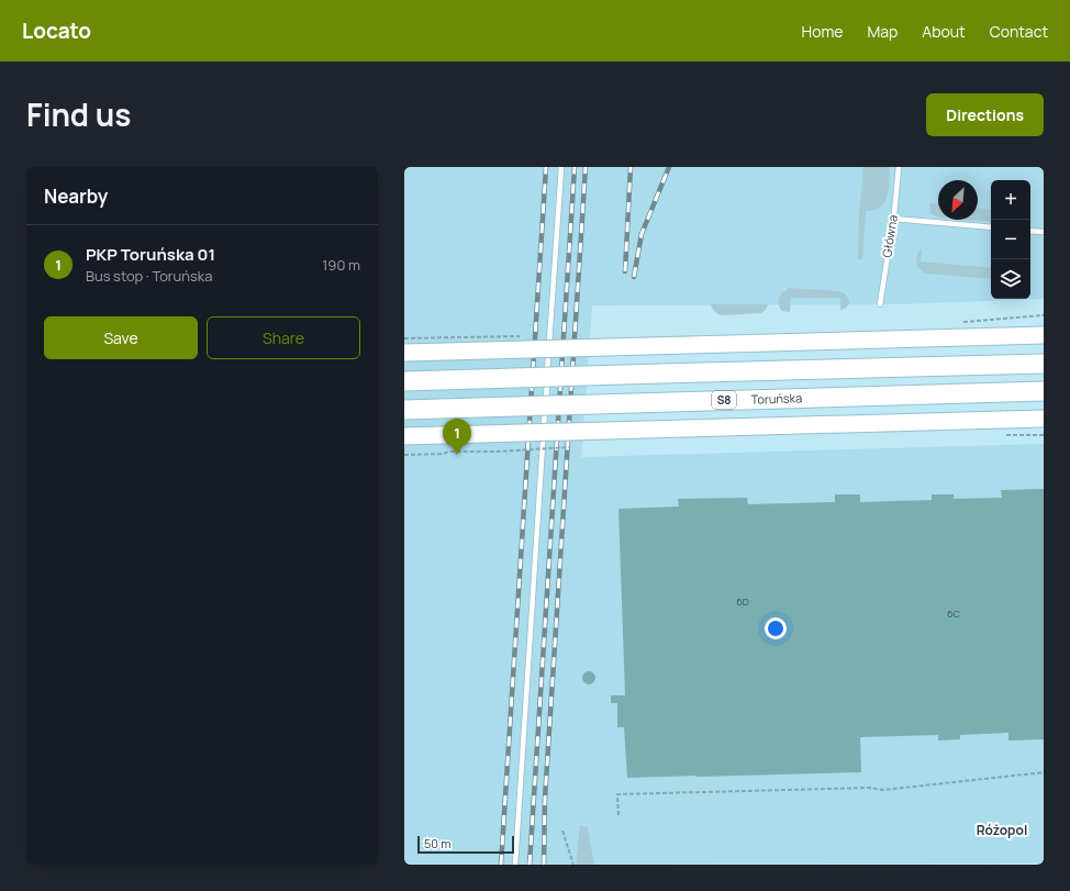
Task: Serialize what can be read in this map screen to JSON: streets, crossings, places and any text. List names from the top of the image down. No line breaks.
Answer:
{"streets":{"highway":["Toruńska","S8"],"lane":["Główna"]},"districts":["Różopol"],"house_numbers":["6D","6C"],"scale_bar":"50 m","north":"bottom left","page":{"header":"Locato","nav":["Home","Map","About","Contact"],"title":"Find us","buttons":["Directions",["Save","Share"]],"heading":"Nearby","map_buttons":["+","−"],"list":[{"mark":"1","name":"PKP Toruńska 01","note":"Bus stop · Toruńska","value":"190 m"}],"pins":"1","scale":"50 m"}}
